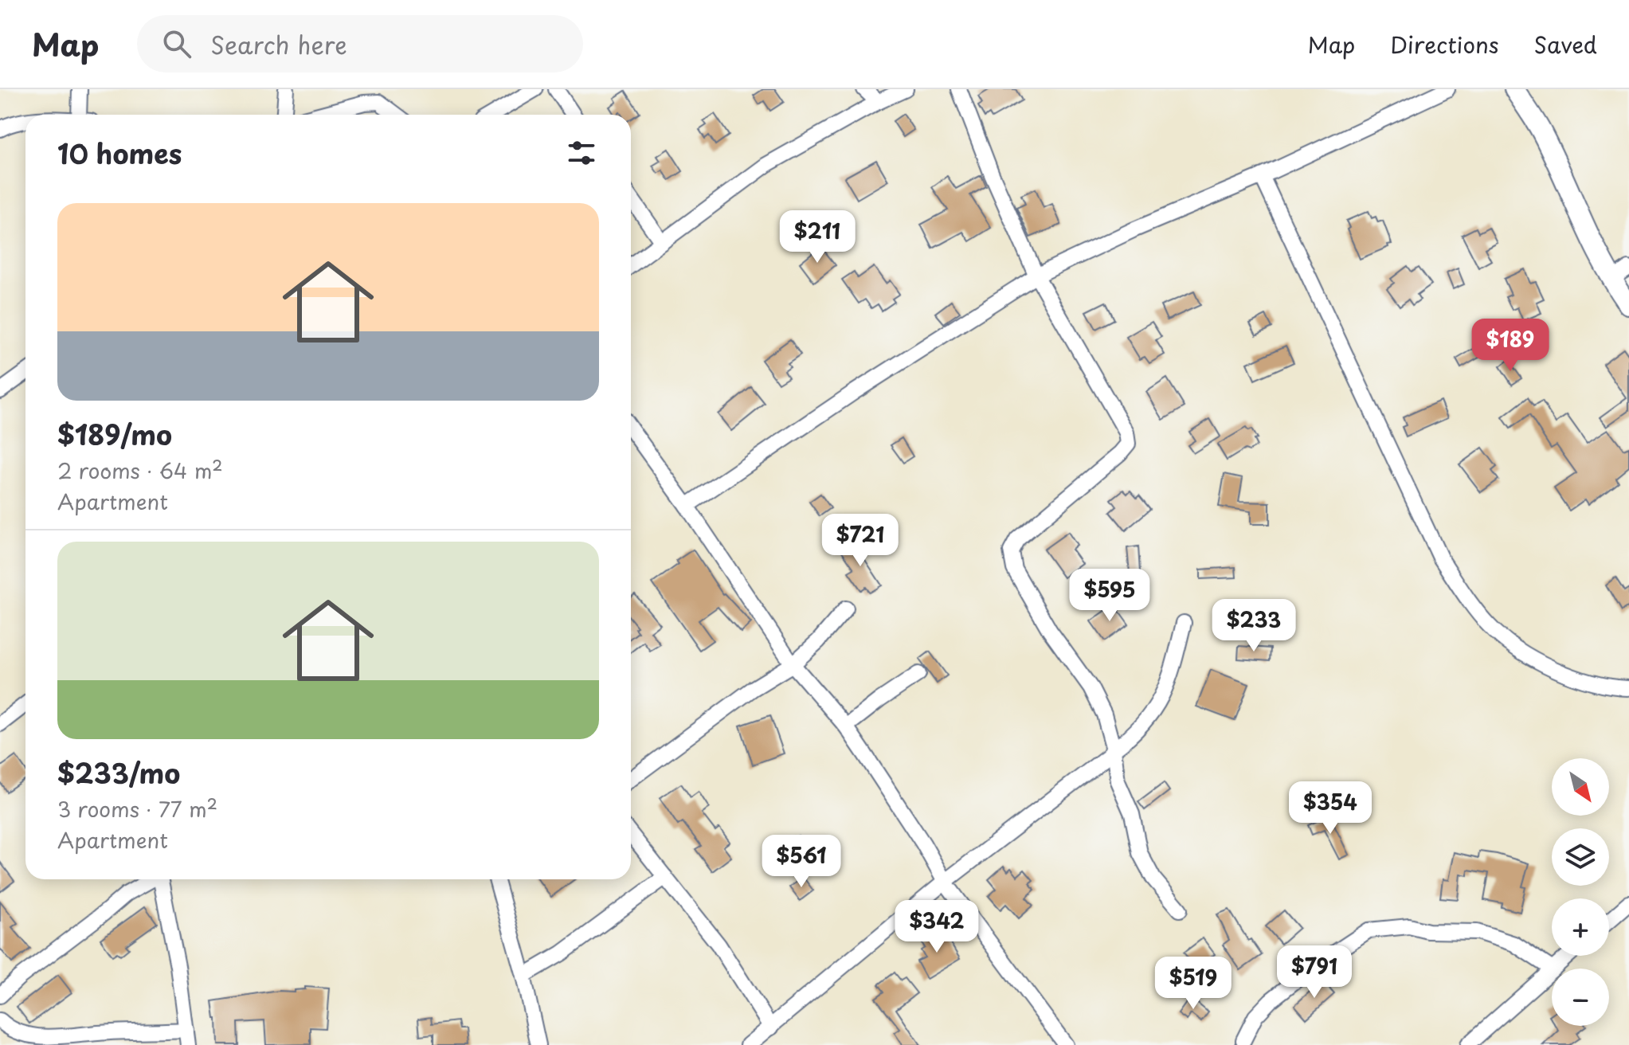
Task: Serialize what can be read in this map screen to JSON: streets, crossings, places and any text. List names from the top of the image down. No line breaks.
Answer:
{"north":"bottom right","page":{"header":"Map","search":"Search here","nav":["Map","Directions","Saved"],"heading":"10 homes","list":[{"name":"$189/mo","note":"2 rooms · 64 m² · Apartment"},{"name":"$233/mo","note":"3 rooms · 77 m² · Apartment"}],"price":["$211","$189","$721","$595","$233","$354","$561","$342","$791","$519"],"map_buttons":["+","−"]}}
